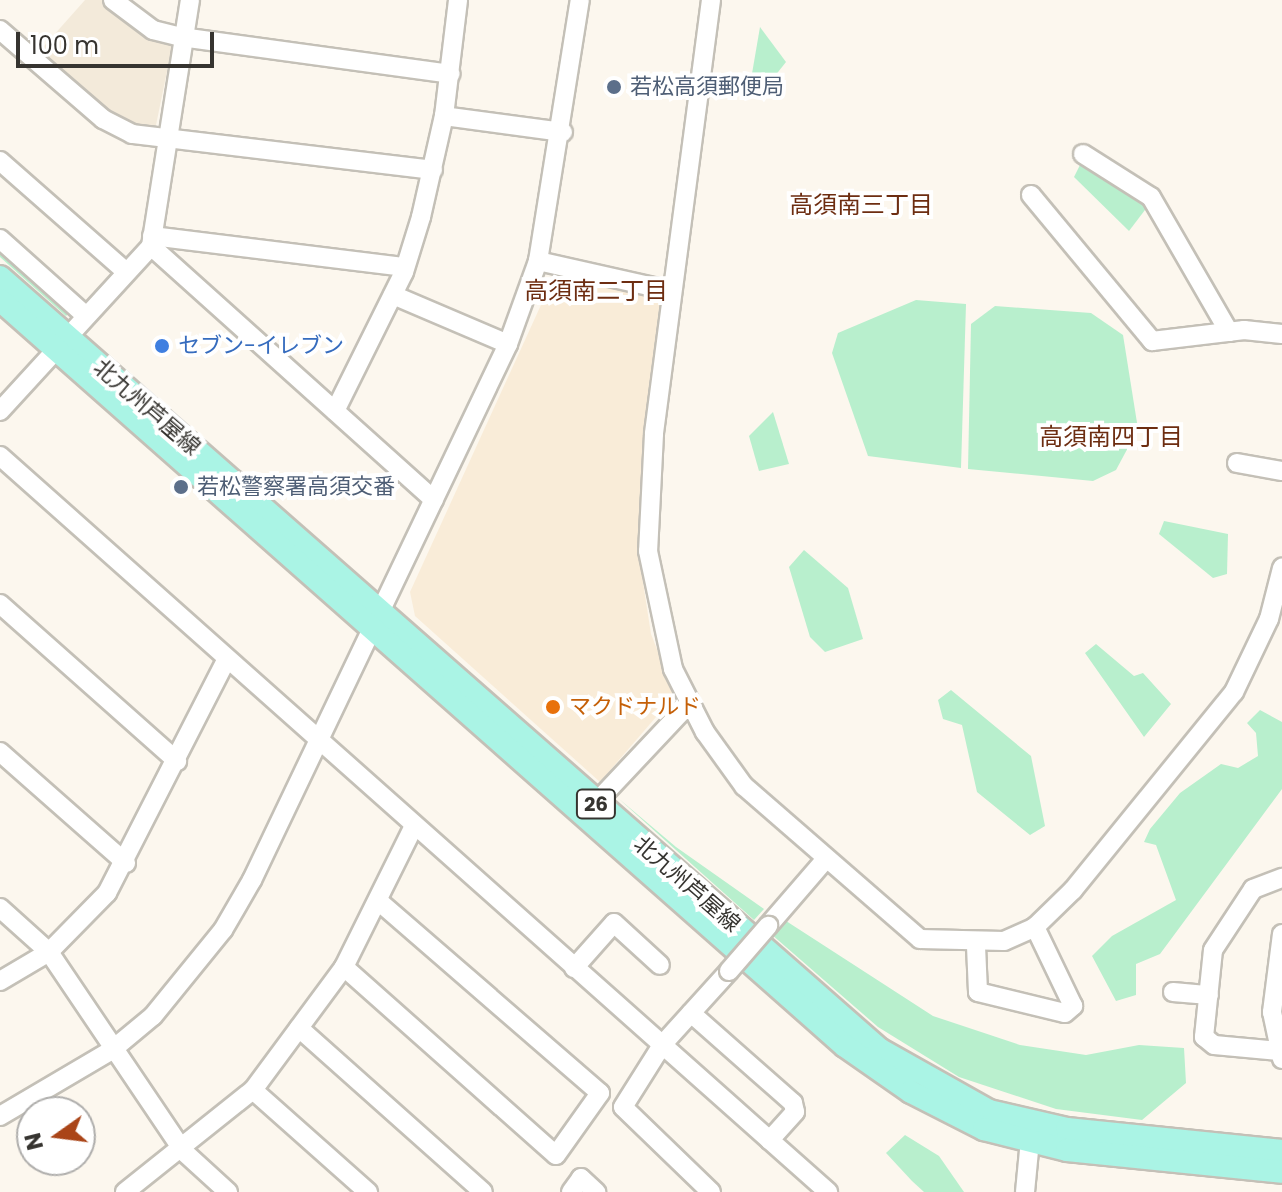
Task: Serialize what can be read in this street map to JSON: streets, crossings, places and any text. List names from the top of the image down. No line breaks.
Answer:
{"streets":{"main road":["北九州芦屋線","26"]},"districts":["高須南三丁目","高須南二丁目","高須南四丁目"],"places":["若松高須郵便局","セブン-イレブン","若松警察署高須交番","マクドナルド"],"scale_bar":"100 m","north":"left"}
